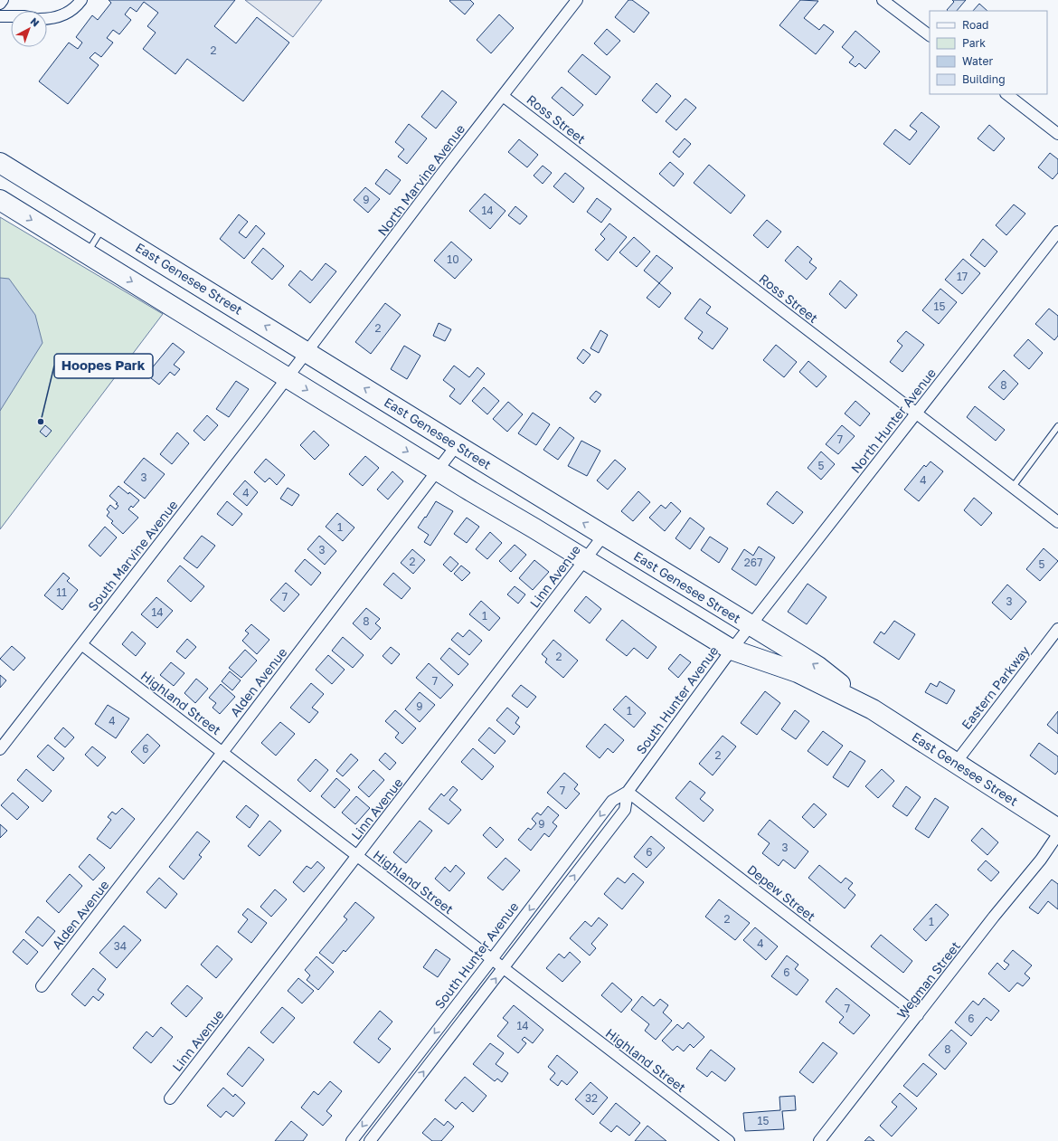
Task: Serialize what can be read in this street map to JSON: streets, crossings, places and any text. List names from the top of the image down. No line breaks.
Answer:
{"streets":{"highway":["East Genesee Street"],"street":["Ross Street","North Marvine Avenue","North Hunter Avenue","South Marvine Avenue","Linn Avenue","Alden Avenue","Eastern Parkway","South Hunter Avenue","Highland Street","Depew Street","Wegman Street"]},"crossings":[["Ross Street","North Marvine Avenue"],["Ross Street","North Hunter Avenue"],["North Marvine Avenue","East Genesee Street"],["North Marvine Avenue","South Marvine Avenue"],["East Genesee Street","North Hunter Avenue"],["East Genesee Street","South Marvine Avenue"],["East Genesee Street","Linn Avenue"],["East Genesee Street","Alden Avenue"],["East Genesee Street","Eastern Parkway"],["East Genesee Street","South Hunter Avenue"],["North Hunter Avenue","South Hunter Avenue"],["South Marvine Avenue","Highland Street"],["Linn Avenue","Highland Street"],["Alden Avenue","Highland Street"],["South Hunter Avenue","Highland Street"],["South Hunter Avenue","Depew Street"],["Depew Street","Wegman Street"]],"places":["Hoopes Park"],"house_numbers":["2","9","14","10","17","15","2","8","7","5","3","4","4","1","3","2","267","5","11","7","3","14","1","8","2","7","9","1","4","6","2","7","9","3","6","2","1","4","34","6","7","6","14","8","32","15"],"legend":["Road","Park","Water","Building"],"north":"top right"}
